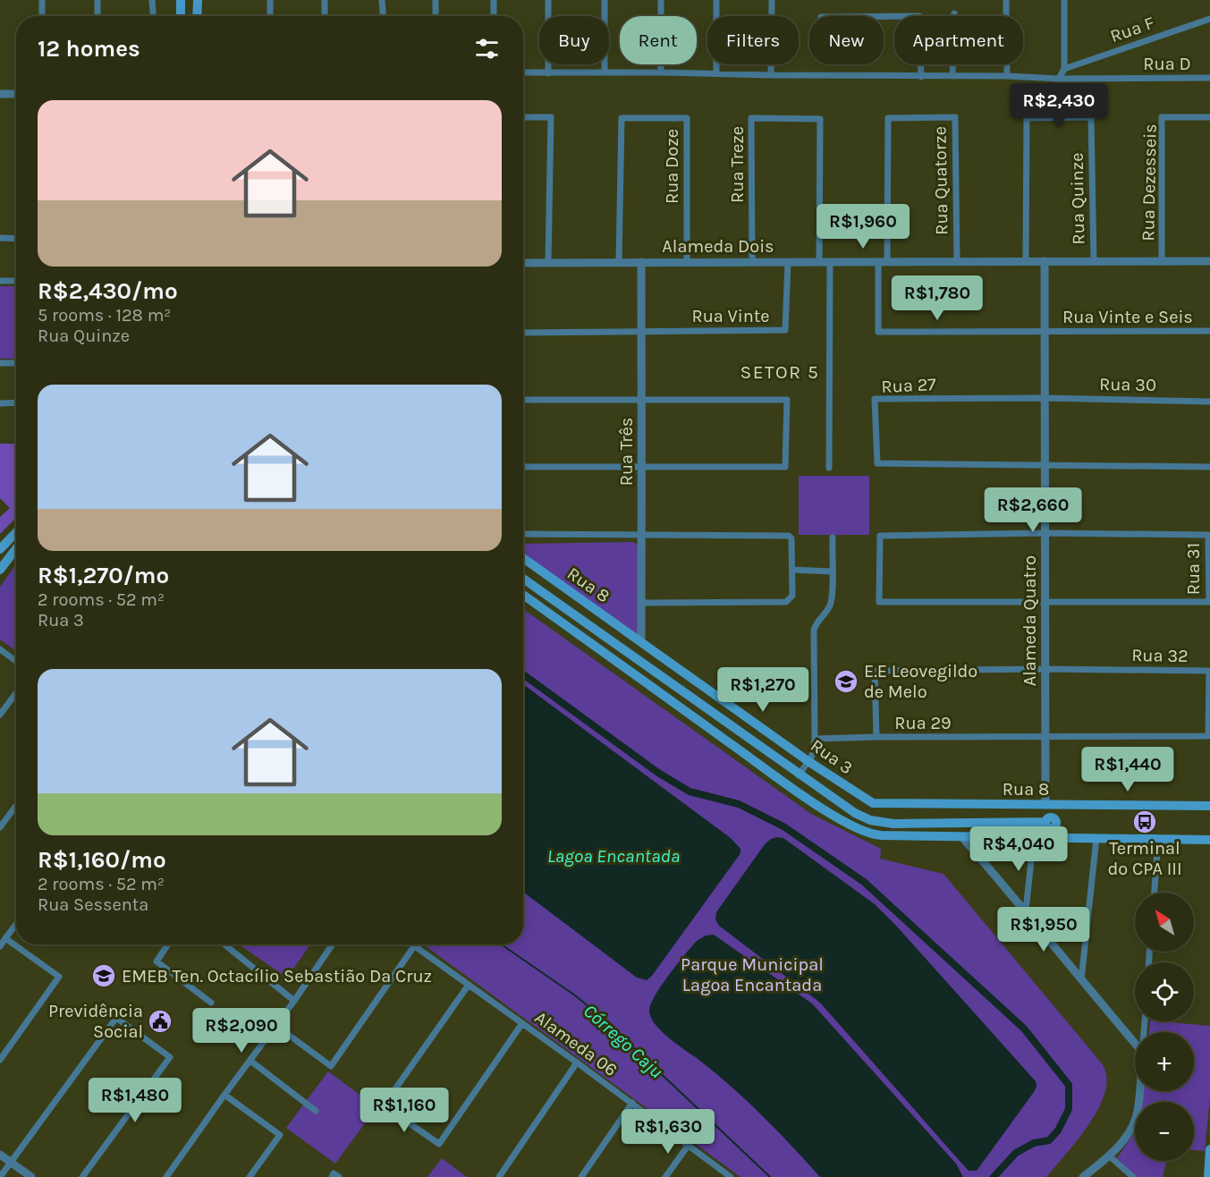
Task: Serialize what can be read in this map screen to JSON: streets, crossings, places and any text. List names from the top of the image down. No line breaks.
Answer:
{"streets":{"main road":["Rua 8","Alameda Quatro","Rua 3"],"street":["Rua F","Rua D","Rua Treze","Rua Doze","Rua Quatorze","Rua Dezesseis","Rua Quinze","Alameda Dois","Rua Vinte","Rua Vinte e Seis","Rua 30","Rua 27","Rua Três","Rua 31","Rua 32","Rua 29","Alameda 06"]},"crossings":[["Rua Treze","Alameda Dois"],["Rua Doze","Alameda Dois"],["Rua Quatorze","Alameda Dois"],["Rua Dezesseis","Alameda Dois"],["Rua Quinze","Alameda Dois"],["Alameda Dois","Rua Vinte"],["Alameda Dois","Rua Vinte e Seis"],["Alameda Dois","Rua Três"],["Alameda Dois","Alameda Quatro"],["Rua Vinte","Rua Três"],["Rua Vinte e Seis","Alameda Quatro"],["Rua 30","Rua 27"],["Rua 30","Alameda Quatro"],["Rua 27","Alameda Quatro"],["Rua Três","Rua 8"],["Rua Três","Rua 3"],["Rua 31","Alameda Quatro"],["Rua 8","Alameda Quatro"],["Rua 8","Rua 3"],["Alameda Quatro","Rua 32"],["Alameda Quatro","Rua 29"],["Rua 32","Rua 29"]],"districts":["SETOR 5"],"water":["Lagoa Encantada","Córrego Caju"],"parks":["Parque Municipal Lagoa Encantada"],"places":{"school or university":["E.E Leovegildo de Melo","EMEB Ten. Octacílio Sebastião Da Cruz"],"bus stop":["Terminal do CPA III"],"public building":["Previdência Social"]},"north":"top left","page":{"chip":["Buy","Rent","Filters","New","Apartment"],"heading":"12 homes","list":[{"name":"R$2,430/mo","note":"5 rooms · 128 m² · Rua Quinze"},{"name":"R$1,270/mo","note":"2 rooms · 52 m² · Rua 3"},{"name":"R$1,160/mo","note":"2 rooms · 52 m² · Rua Sessenta"}],"price":["R$2,430","R$1,960","R$1,780","R$2,660","R$1,270","R$1,440","R$4,040","R$1,950","R$2,090","R$1,480","R$1,160","R$1,630"],"map_buttons":["+","−"]}}
